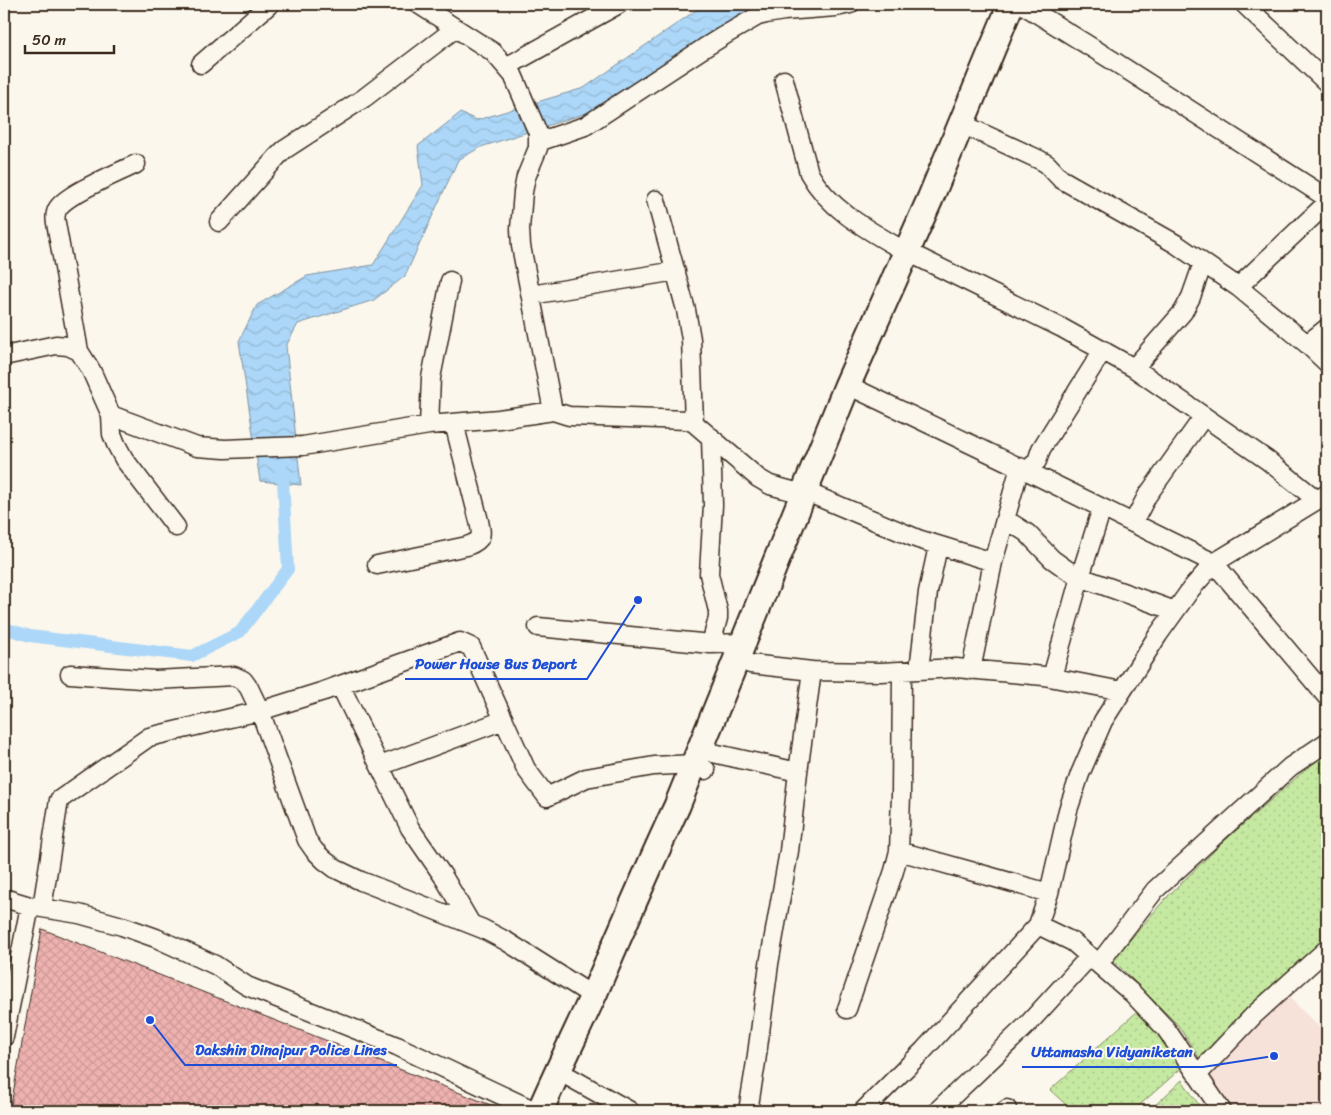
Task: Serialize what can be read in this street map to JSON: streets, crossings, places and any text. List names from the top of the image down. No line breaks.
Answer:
{"places":["Power House Bus Deport","Dakshin Dinajpur Police Lines","Uttamasha Vidyaniketan"],"scale_bar":"50 m"}
